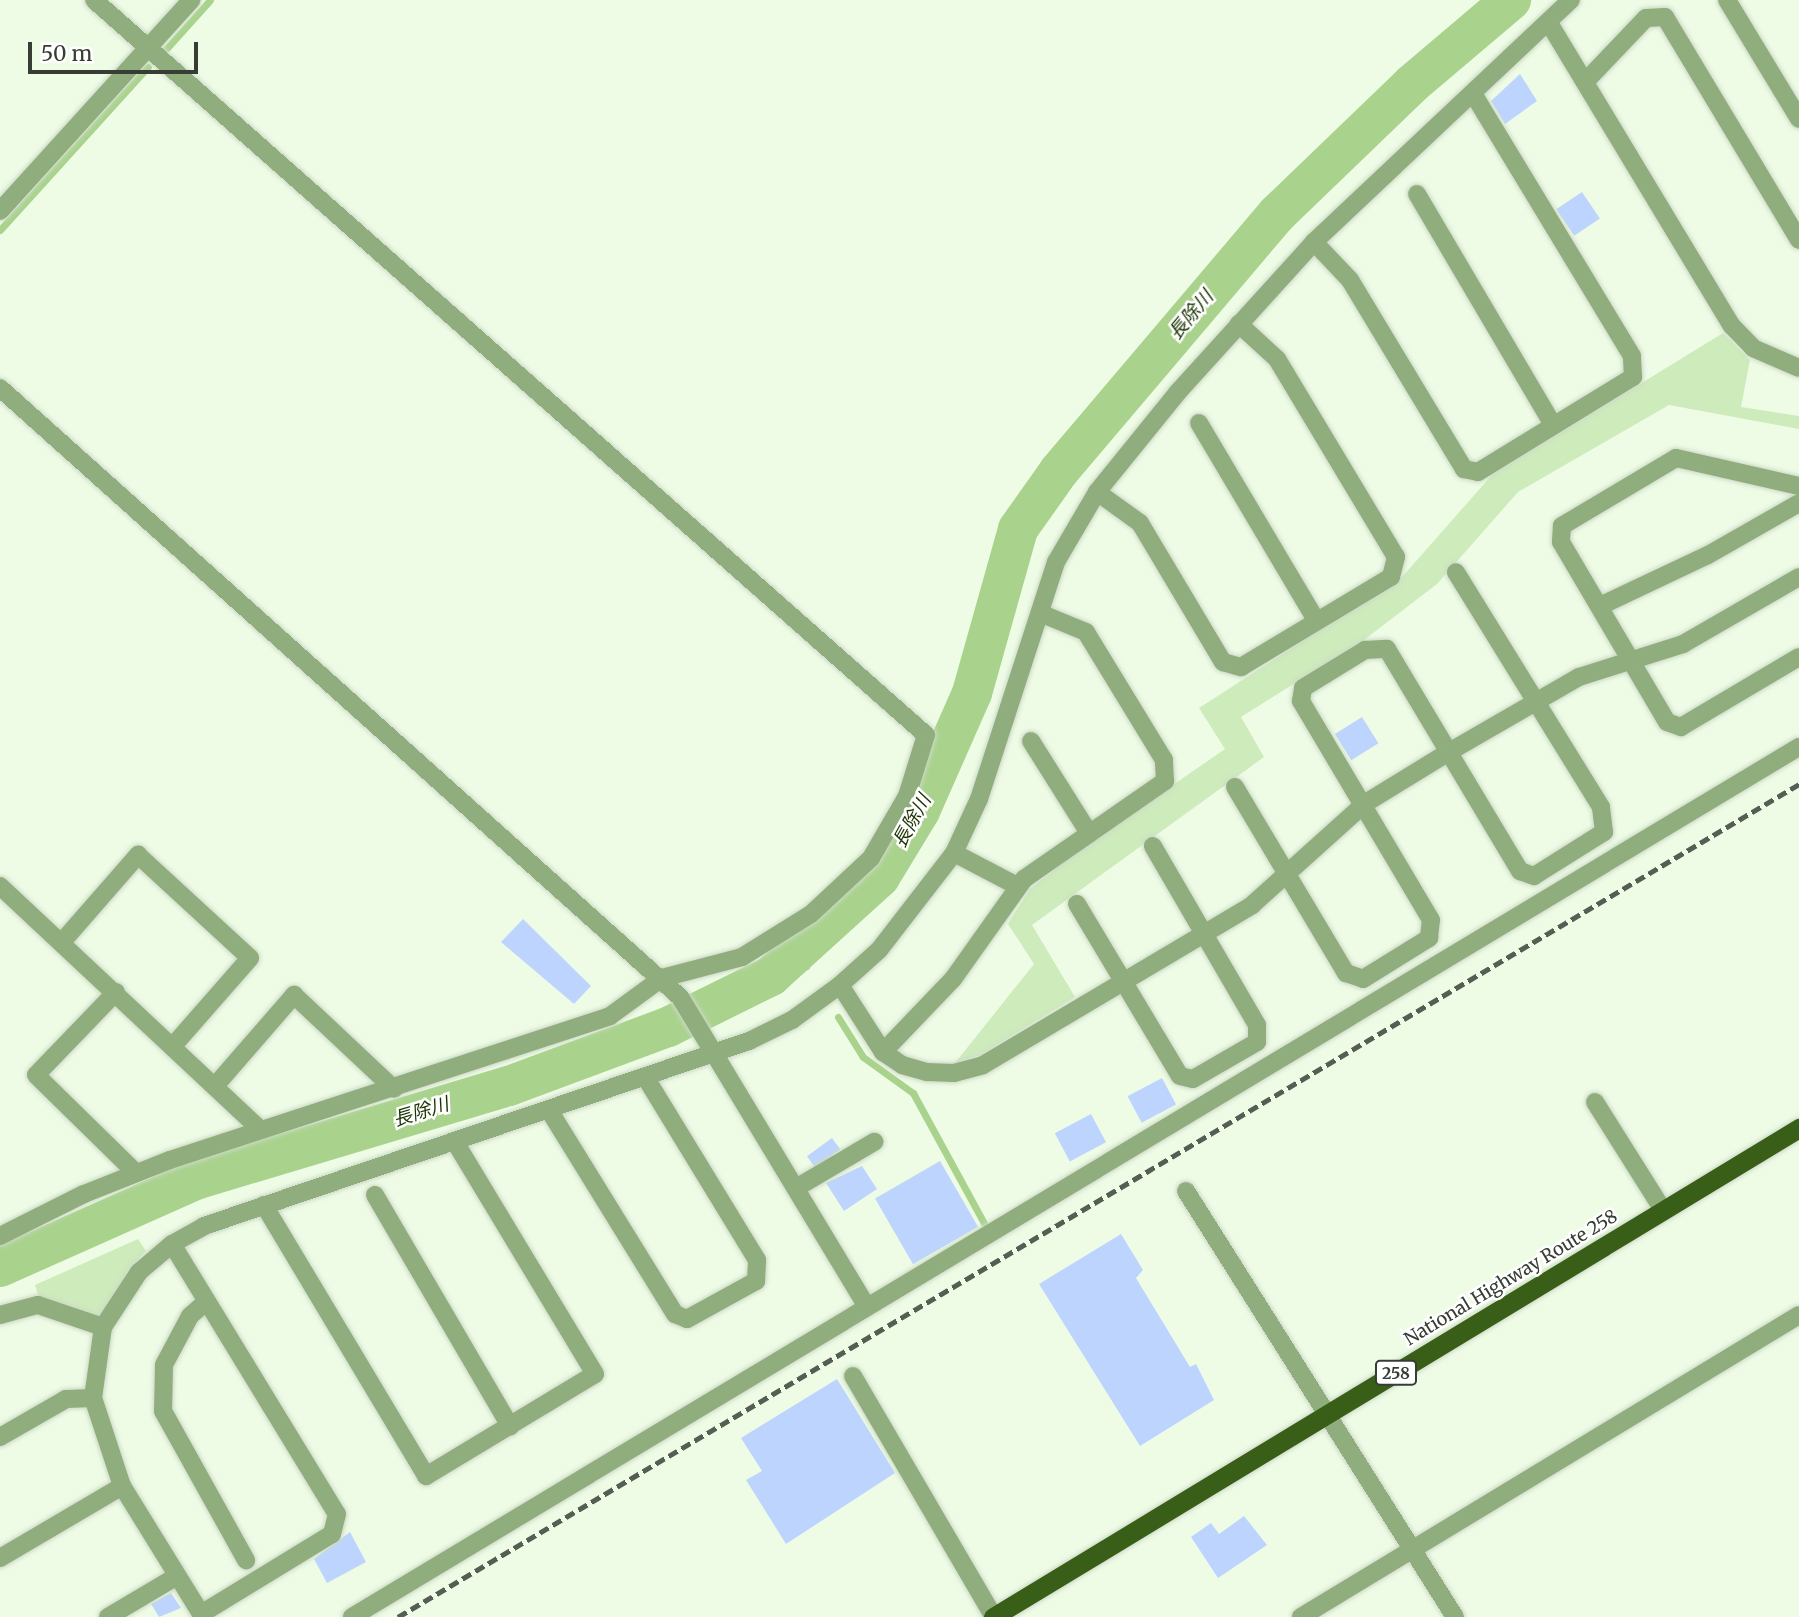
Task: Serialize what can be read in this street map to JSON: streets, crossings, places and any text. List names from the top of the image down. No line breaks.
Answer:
{"streets":{"highway":["National Highway Route 258","258"]},"water":["長除川"],"scale_bar":"50 m"}
